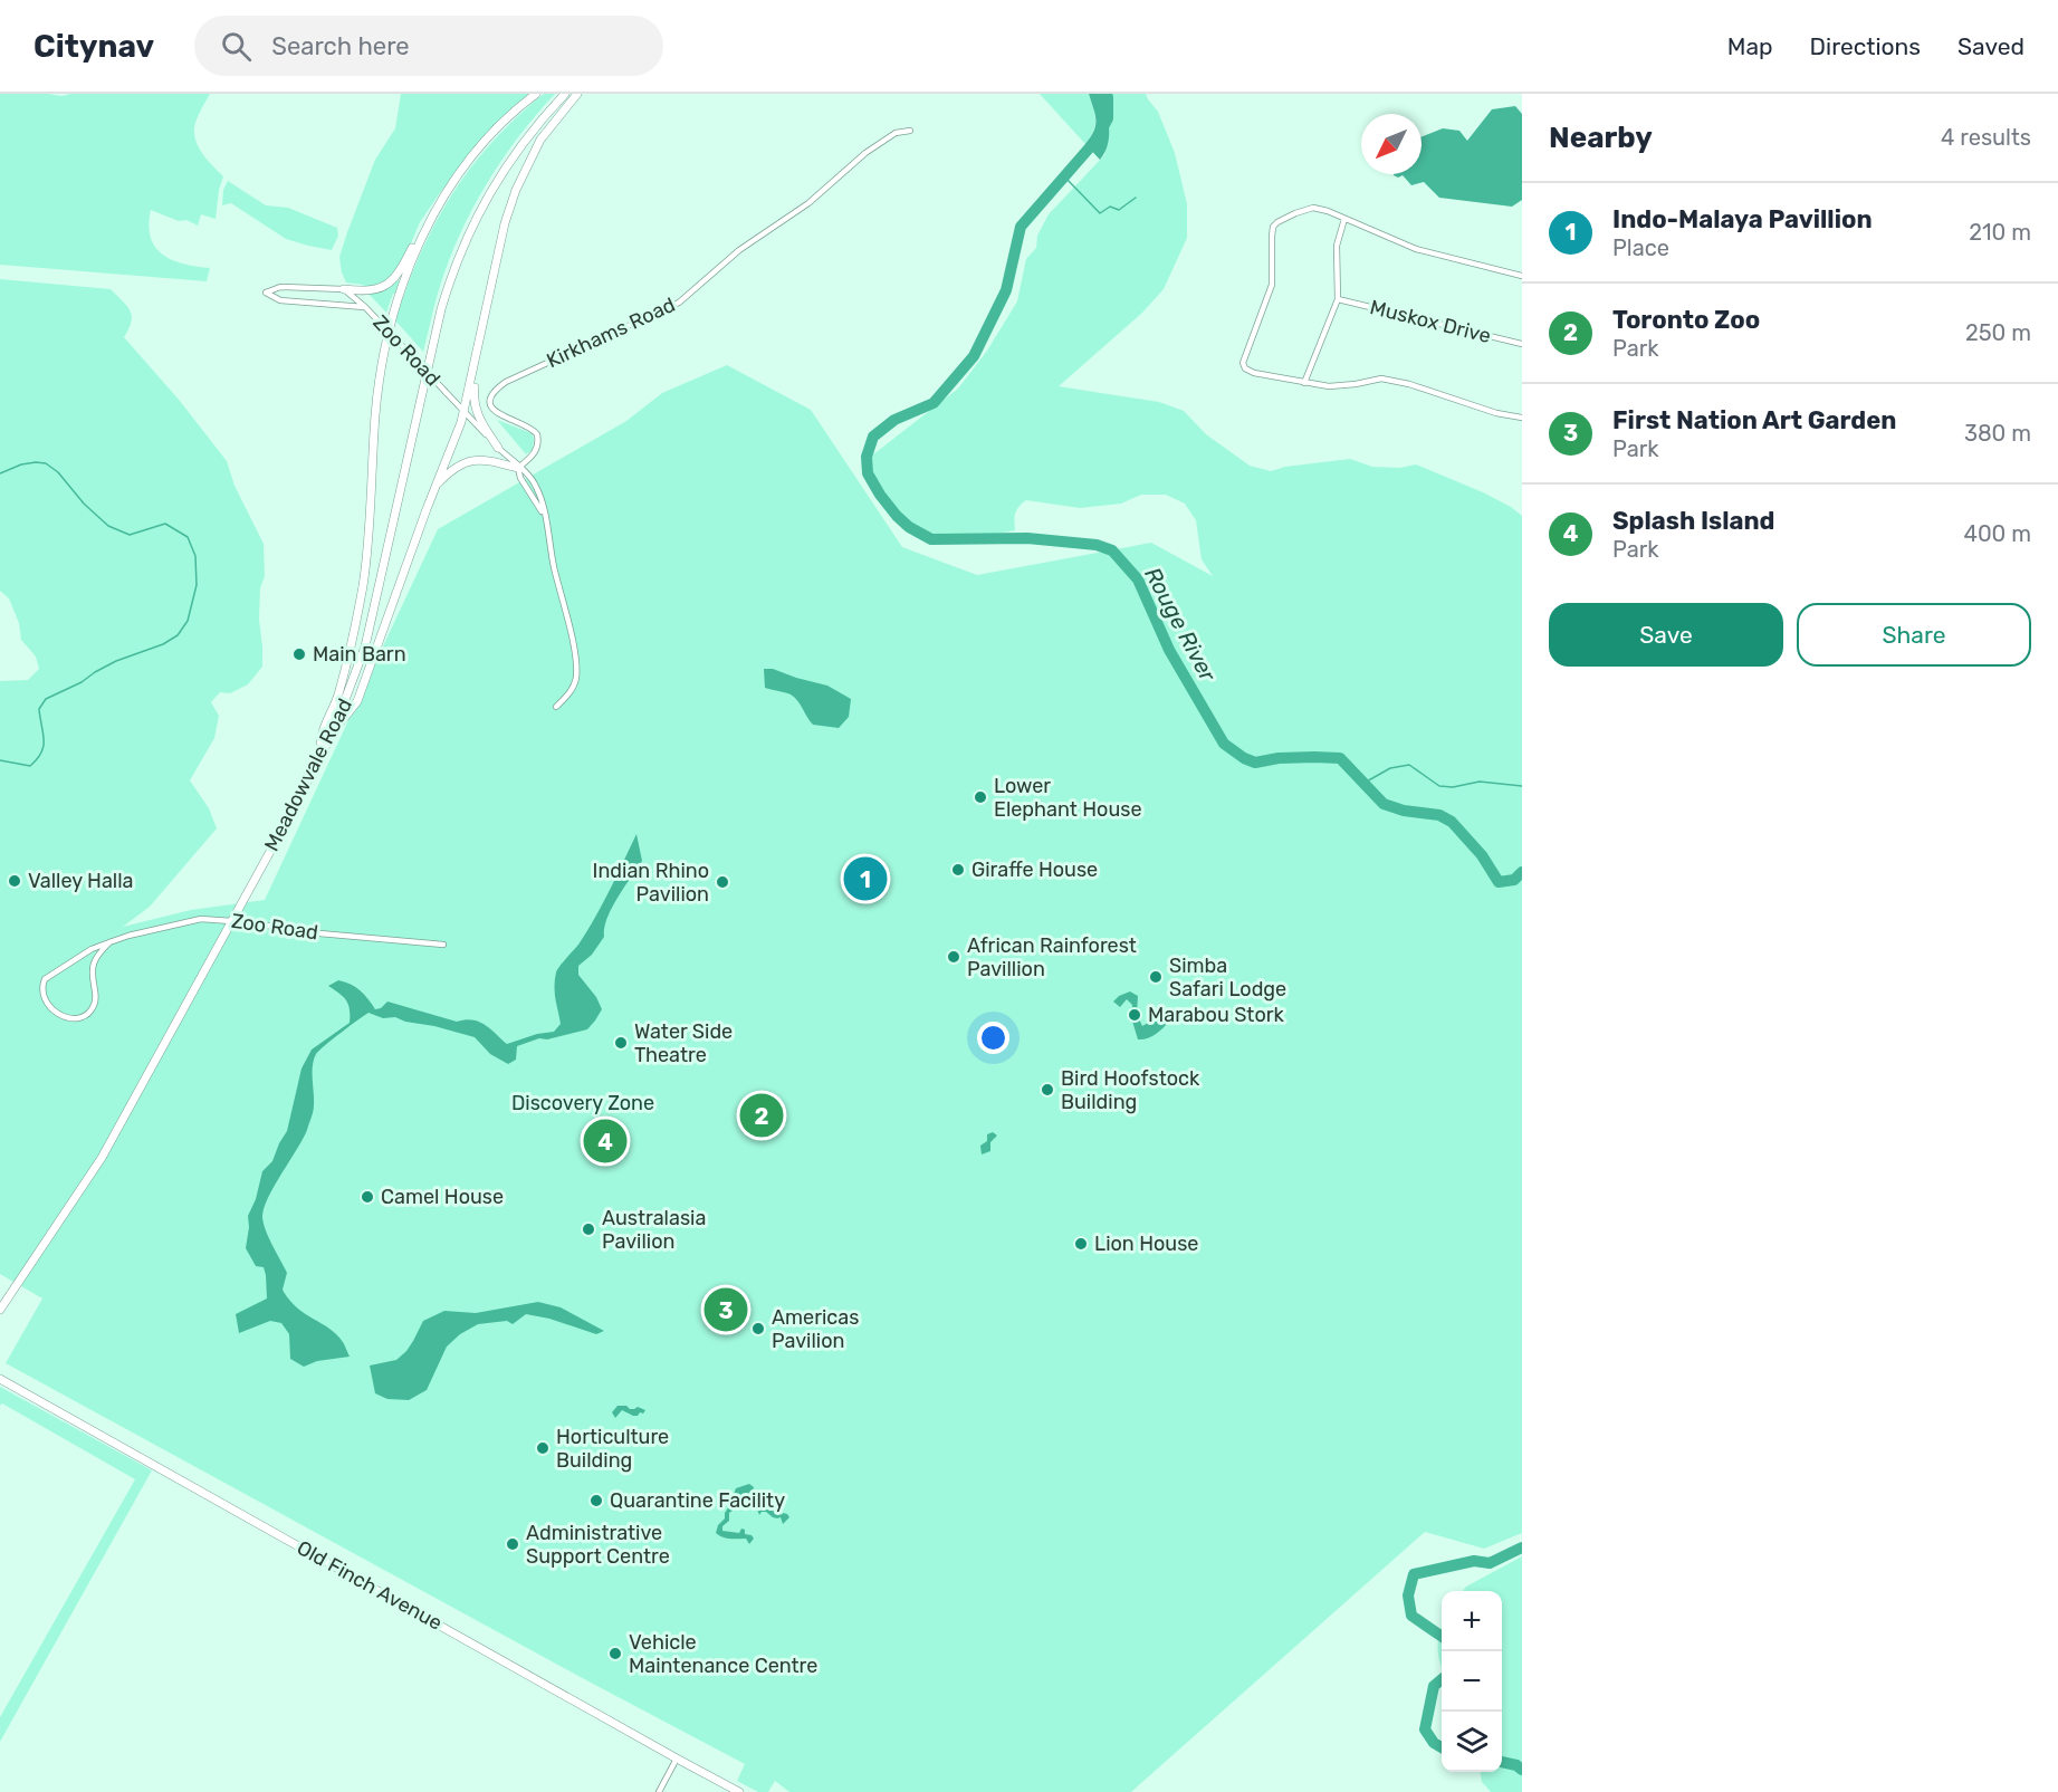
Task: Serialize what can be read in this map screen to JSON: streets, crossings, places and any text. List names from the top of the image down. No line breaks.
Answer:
{"streets":{"main road":["Meadowvale Road","Old Finch Avenue"],"street":["Muskox Drive","Kirkhams Road","Zoo Road"]},"crossings":[["Kirkhams Road","Zoo Road"],["Zoo Road","Meadowvale Road"]],"water":["Rouge River"],"parks":["Discovery Zone"],"places":["Main Barn","Lower Elephant House","Giraffe House","Valley Halla","Indian Rhino Pavilion","African Rainforest Pavillion","Simba Safari Lodge","Marabou Stork","Water Side Theatre","Bird Hoofstock Building","Camel House","Australasia Pavilion","Lion House","Americas Pavilion","Horticulture Building","Quarantine Facility","Administrative Support Centre","Vehicle Maintenance Centre"],"north":"bottom left","page":{"header":"Citynav","search":"Search here","nav":["Map","Directions","Saved"],"heading":["Nearby","4 results"],"list":[{"mark":"1","name":"Indo-Malaya Pavillion","note":"Place","value":"210 m"},{"mark":"2","name":"Toronto Zoo","note":"Park","value":"250 m"},{"mark":"3","name":"First Nation Art Garden","note":"Park","value":"380 m"},{"mark":"4","name":"Splash Island","note":"Park","value":"400 m"}],"buttons":["Save","Share"],"pins":["1","2","4","3"],"map_buttons":["+","−"]}}
